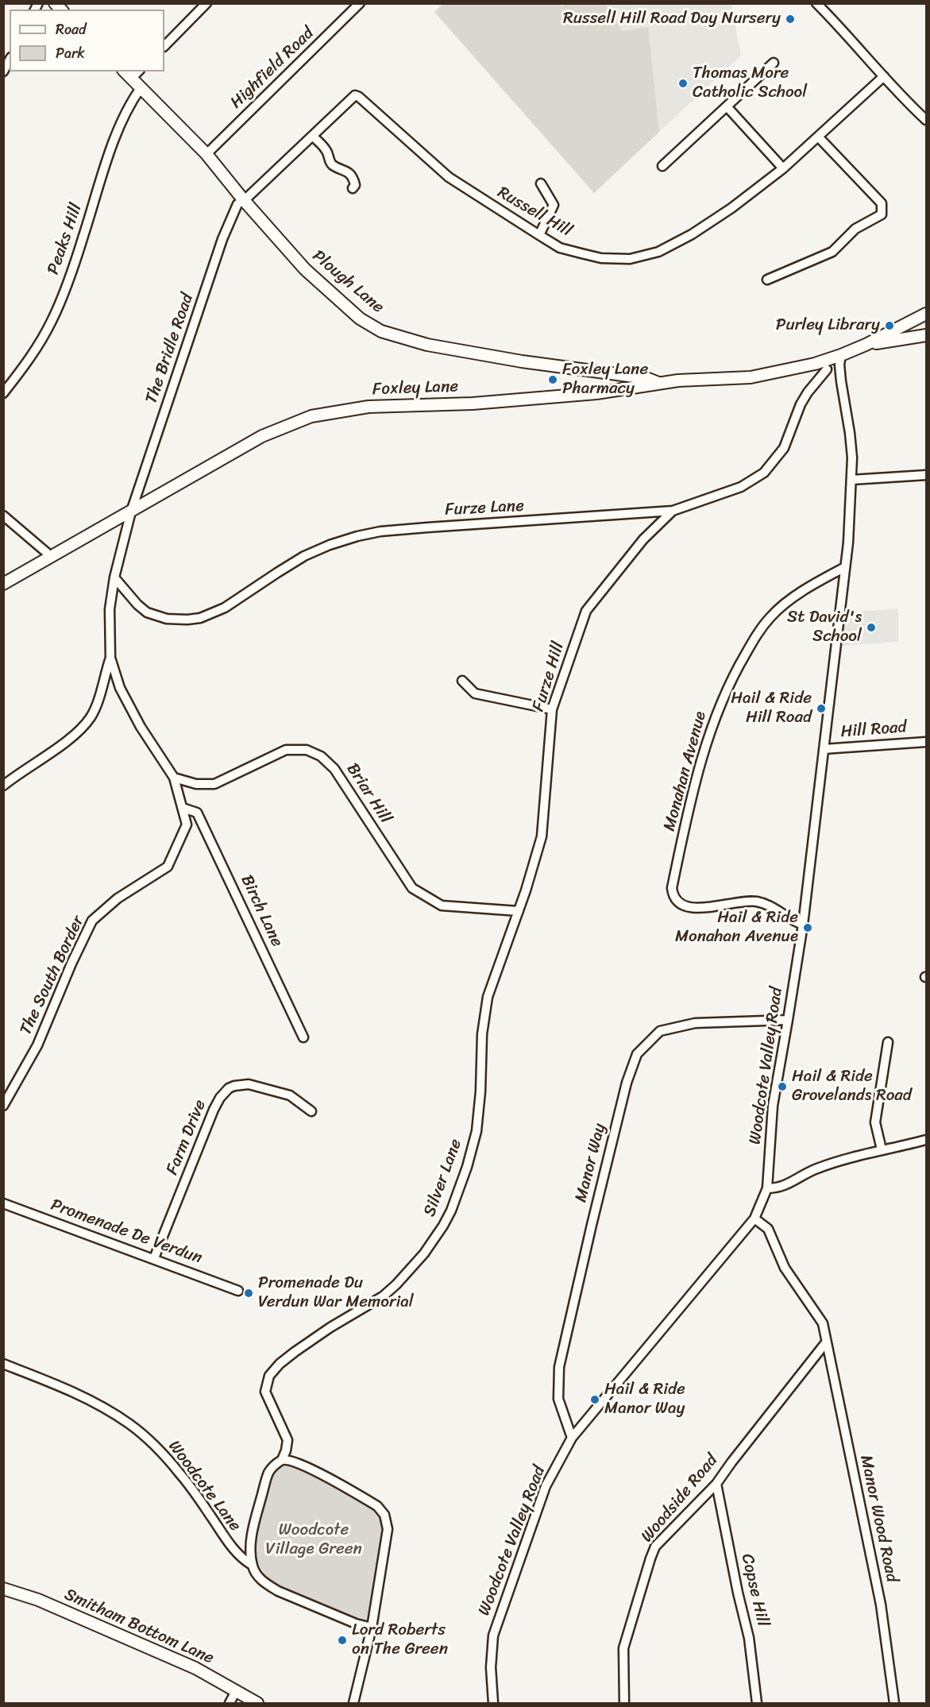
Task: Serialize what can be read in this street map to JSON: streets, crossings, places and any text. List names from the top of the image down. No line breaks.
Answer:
{"streets":{"main road":["Plough Lane","Foxley Lane","Smitham Bottom Lane"],"street":["Highfield Road","Russell Hill","Peaks Hill","The Bridle Road","Furze Lane","Furze Hill","Hill Road","Monahan Avenue","Briar Hill","Birch Lane","The South Border","Woodcote Valley Road","Farm Drive","Manor Way","Silver Lane","Promenade De Verdun","Woodcote Lane","Woodside Road","Manor Wood Road","Copse Hill"]},"crossings":[["Highfield Road","Plough Lane"],["Russell Hill","Plough Lane"],["Russell Hill","The Bridle Road"],["Peaks Hill","Plough Lane"],["Plough Lane","The Bridle Road"],["Plough Lane","Foxley Lane"],["The Bridle Road","Foxley Lane"],["The Bridle Road","The South Border"],["Foxley Lane","The South Border"],["Foxley Lane","Woodcote Valley Road"],["Furze Lane","Furze Hill"],["Furze Lane","The South Border"],["Furze Hill","Briar Hill"],["Furze Hill","Silver Lane"],["Hill Road","Woodcote Valley Road"],["Monahan Avenue","Woodcote Valley Road"],["Briar Hill","The South Border"],["Briar Hill","Silver Lane"],["Birch Lane","The South Border"],["Woodcote Valley Road","Manor Way"],["Woodcote Valley Road","Manor Wood Road"],["Farm Drive","Promenade De Verdun"],["Woodside Road","Manor Wood Road"],["Woodside Road","Copse Hill"]],"parks":["Woodcote Village Green"],"places":["Russell Hill Road Day Nursery","Thomas More Catholic School","Purley Library","Foxley Lane Pharmacy","St David's School","Hail & Ride Hill Road","Hail & Ride Monahan Avenue","Hail & Ride Grovelands Road","Promenade Du Verdun War Memorial","Hail & Ride Manor Way","Lord Roberts on The Green"],"legend":["Road","Park"]}
